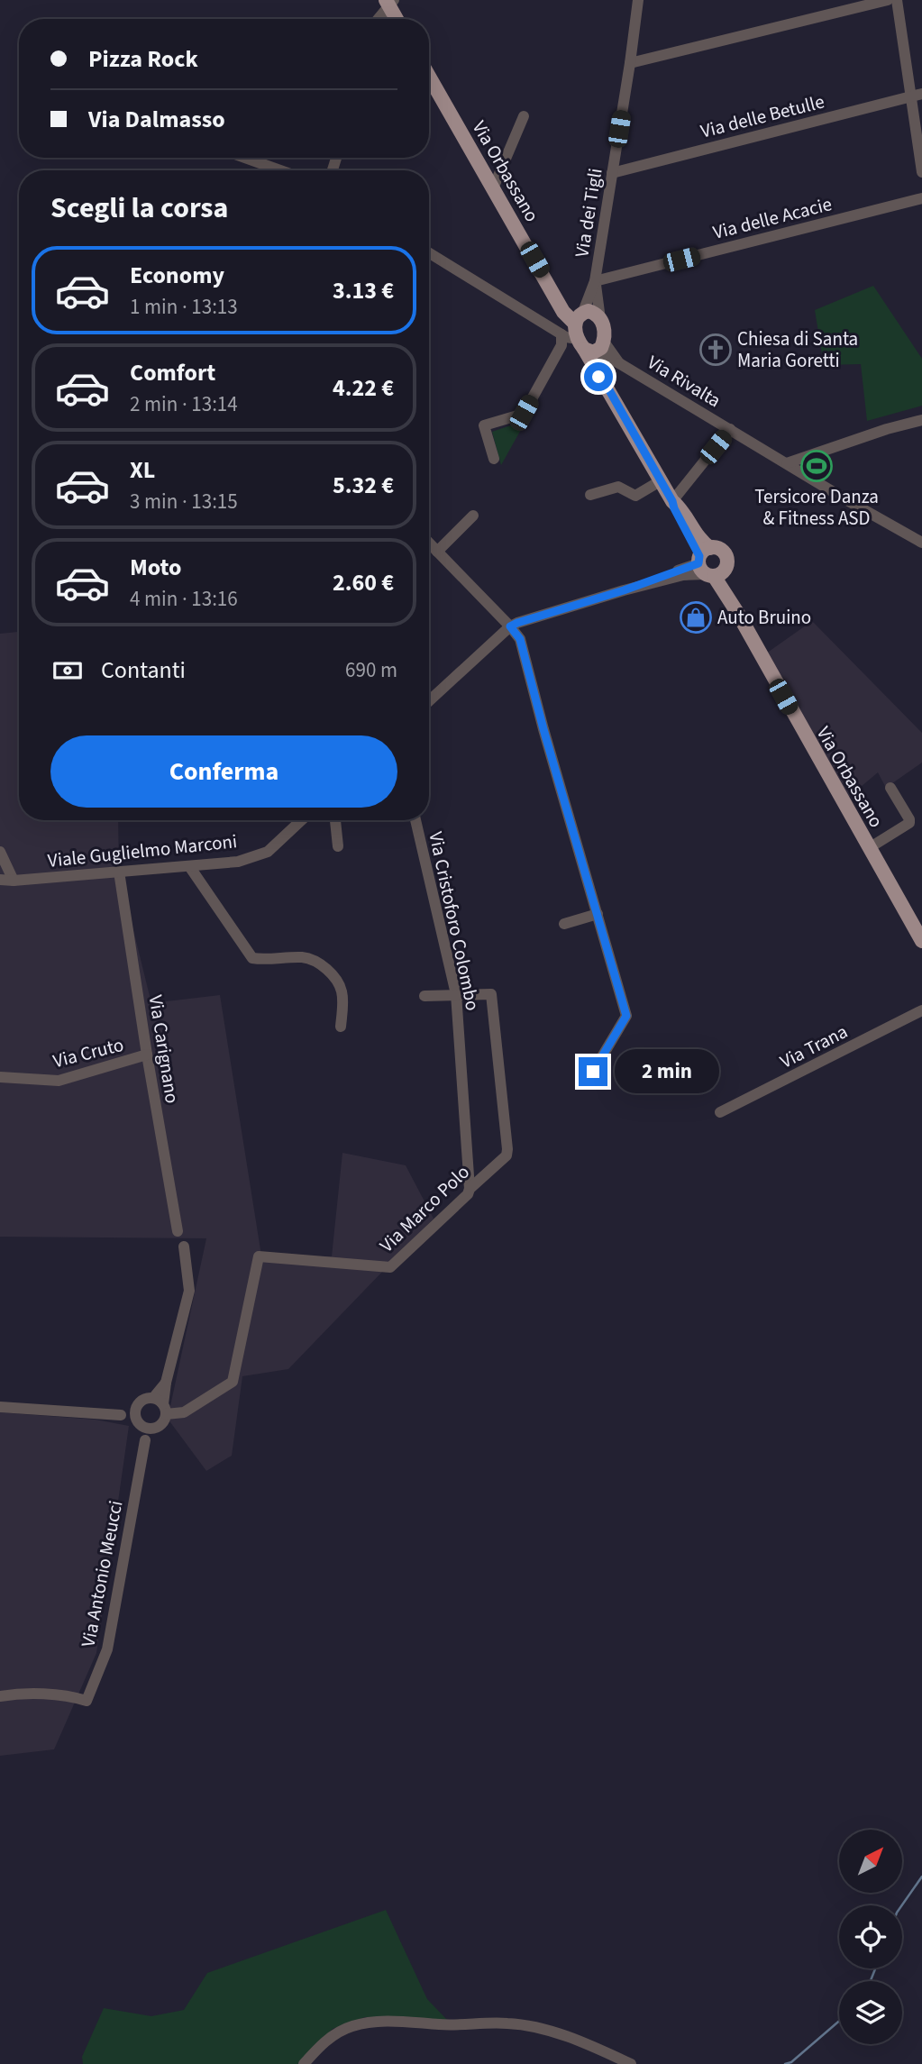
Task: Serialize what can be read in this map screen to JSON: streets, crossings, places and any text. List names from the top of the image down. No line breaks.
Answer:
{"streets":{"main road":["Via Orbassano"],"street":["Via delle Betulle","Via dei Tigli","Via delle Acacie","Via Rivalta","Viale Guglielmo Marconi","Via Cristoforo Colombo","Via Trana","Via Carignano","Via Cruto","Via Marco Polo","Via Antonio Meucci"]},"crossings":[["Via delle Betulle","Via dei Tigli"],["Via Orbassano","Via dei Tigli"],["Via Orbassano","Via Rivalta"],["Via dei Tigli","Via delle Acacie"],["Viale Guglielmo Marconi","Via Carignano"],["Via Cristoforo Colombo","Via Marco Polo"],["Via Carignano","Via Cruto"],["Via Marco Polo","Via Antonio Meucci"]],"places":{"church":["Chiesa di Santa Maria Goretti"],"sports":["Tersicore Danza & Fitness ASD"],"shop":["Auto Bruino"]},"north":"top right","page":{"banner":["Pizza Rock","Via Dalmasso"],"heading":"Scegli la corsa","list":[{"name":"Economy","note":"1 min · 13:13","value":"3.13 €"},{"name":"Comfort","note":"2 min · 13:14","value":"4.22 €"},{"name":"XL","note":"3 min · 13:15","value":"5.32 €"},{"name":"Moto","note":"4 min · 13:16","value":"2.60 €"}],"pay":["Contanti","690 m"],"buttons":"Conferma","bubble":"2 min"}}
